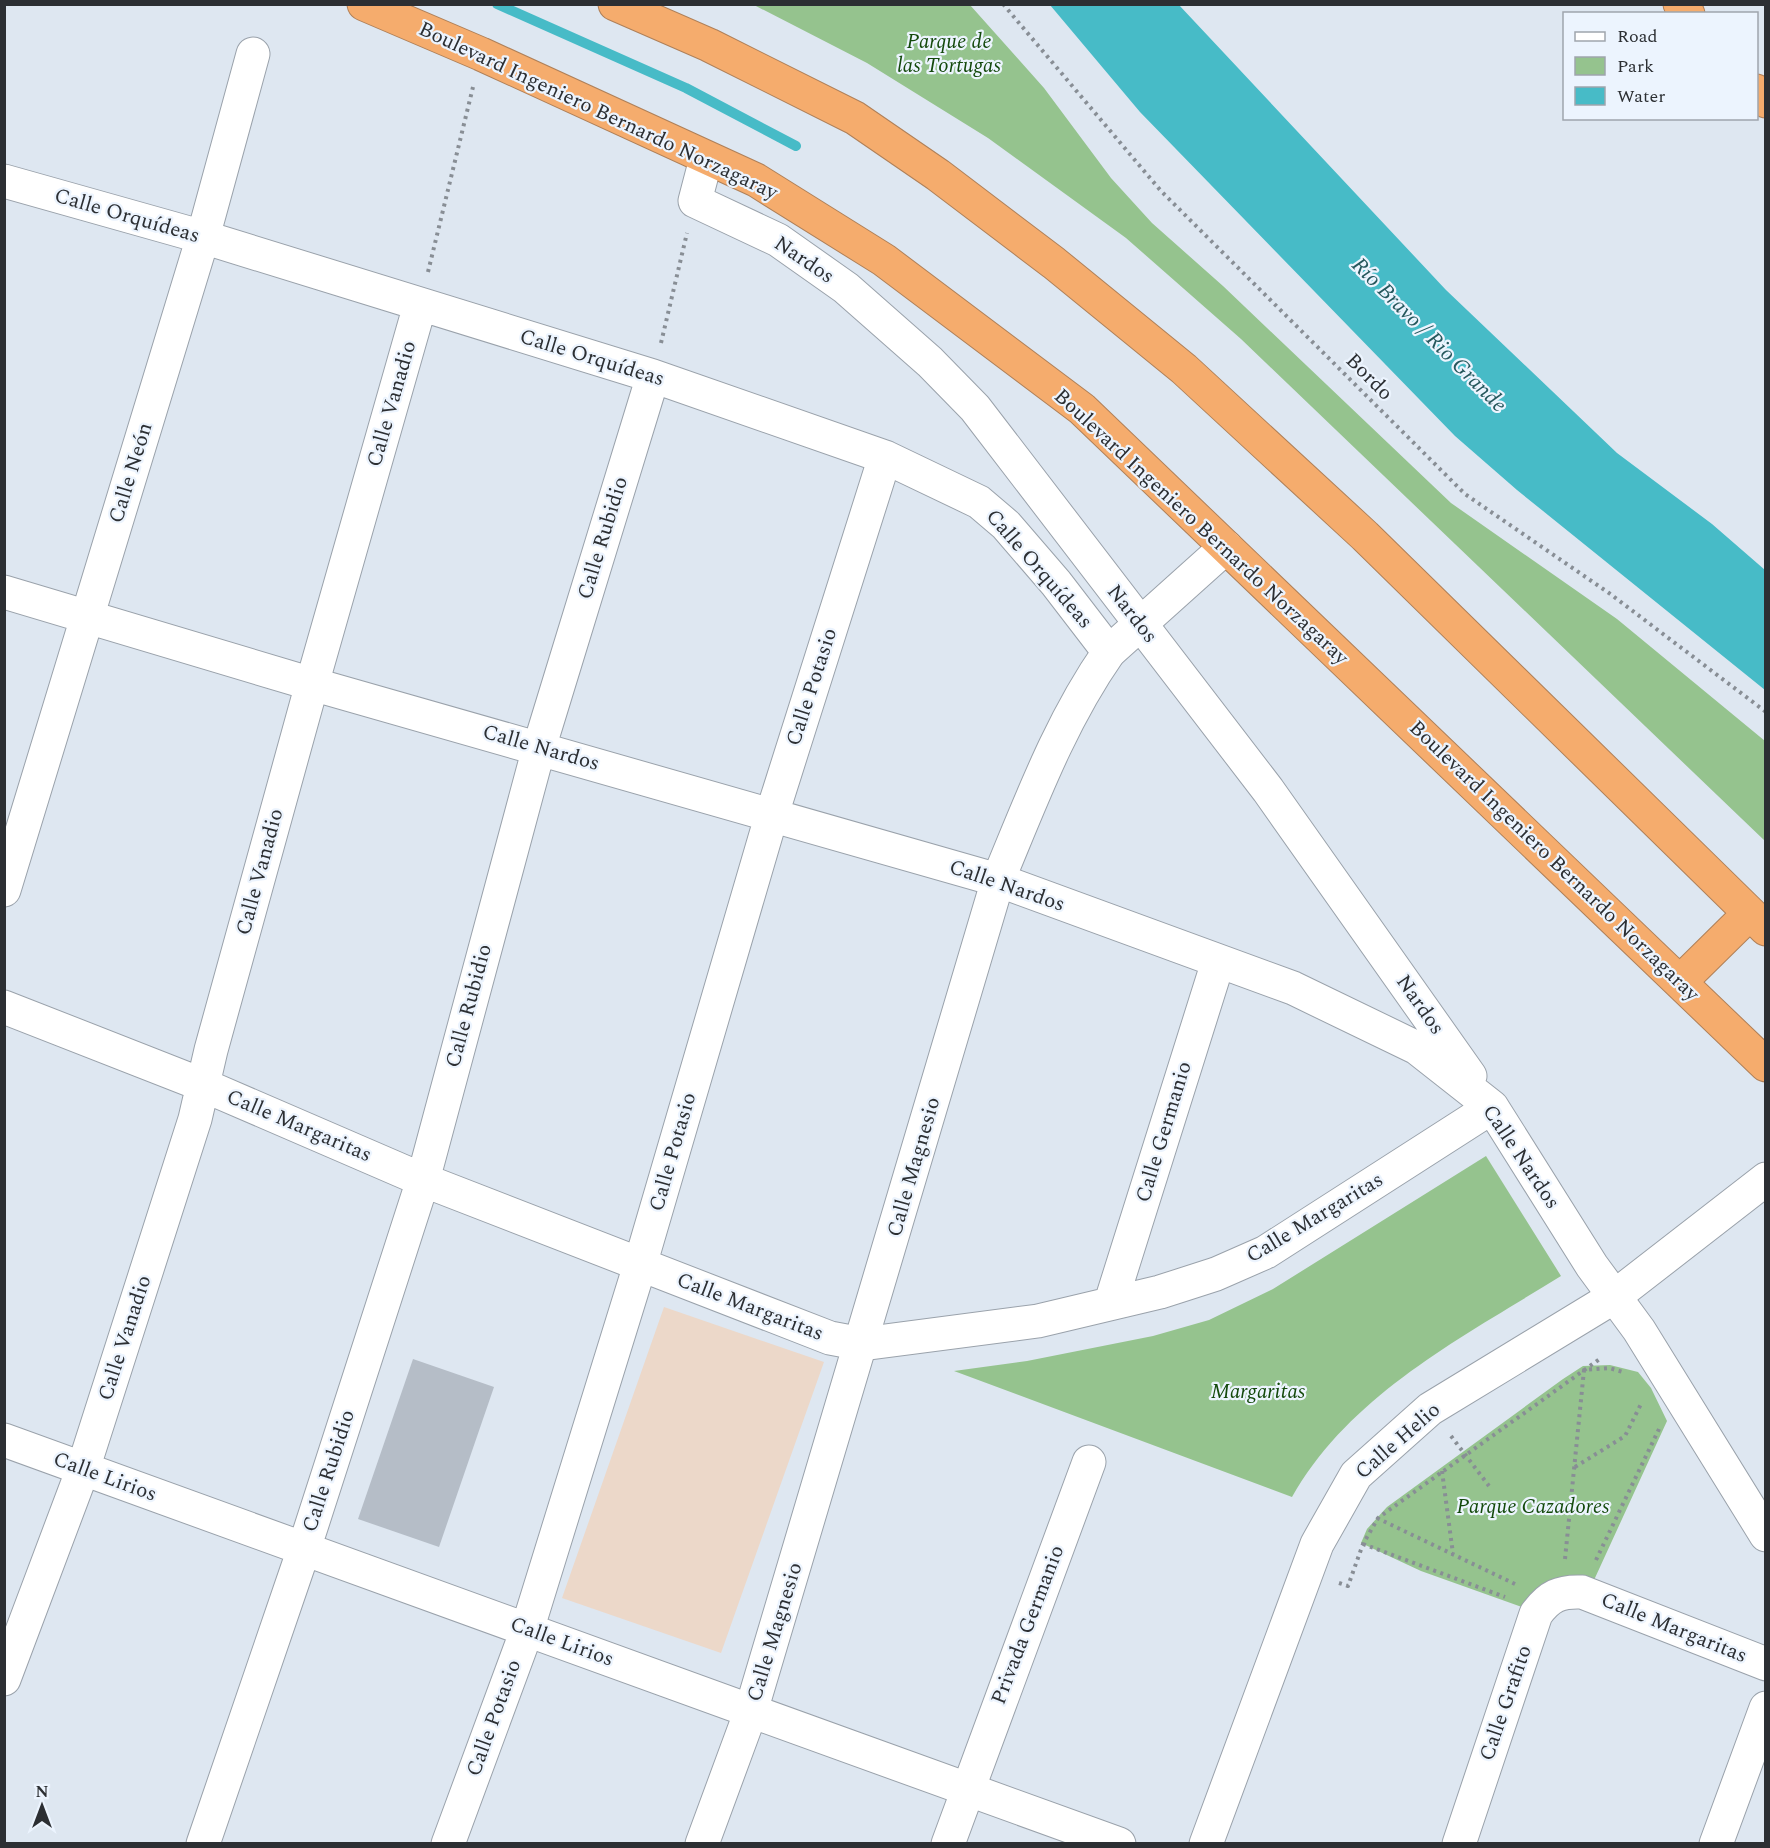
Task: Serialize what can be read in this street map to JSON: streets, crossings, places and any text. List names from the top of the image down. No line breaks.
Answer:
{"streets":{"highway":["Boulevard Ingeniero Bernardo Norzagaray"],"street":["Calle Orquídeas","Nardos","Calle Vanadio","Calle Neón","Calle Rubidio","Calle Potasio","Calle Nardos","Calle Margaritas","Calle Germanio","Calle Magnesio","Calle Helio","Calle Lirios","Privada Germanio","Calle Grafito"],"path":["Bordo"]},"crossings":[["Boulevard Ingeniero Bernardo Norzagaray","Calle Magnesio"],["Calle Orquídeas","Calle Vanadio"],["Calle Orquídeas","Calle Neón"],["Calle Orquídeas","Calle Rubidio"],["Calle Orquídeas","Calle Potasio"],["Calle Orquídeas","Calle Magnesio"],["Nardos","Calle Nardos"],["Nardos","Calle Margaritas"],["Nardos","Calle Magnesio"],["Calle Vanadio","Calle Nardos"],["Calle Vanadio","Calle Margaritas"],["Calle Vanadio","Calle Lirios"],["Calle Neón","Calle Nardos"],["Calle Rubidio","Calle Nardos"],["Calle Rubidio","Calle Margaritas"],["Calle Rubidio","Calle Lirios"],["Calle Potasio","Calle Nardos"],["Calle Potasio","Calle Margaritas"],["Calle Potasio","Calle Lirios"],["Calle Nardos","Calle Margaritas"],["Calle Nardos","Calle Germanio"],["Calle Nardos","Calle Magnesio"],["Calle Nardos","Calle Helio"],["Calle Margaritas","Calle Germanio"],["Calle Margaritas","Calle Magnesio"],["Calle Margaritas","Calle Grafito"],["Calle Magnesio","Calle Lirios"],["Calle Lirios","Privada Germanio"]],"water":["Río Bravo / Rio Grande"],"parks":["Parque de las Tortugas","Margaritas","Parque Cazadores"],"legend":["Road","Park","Water"],"north":"top"}
